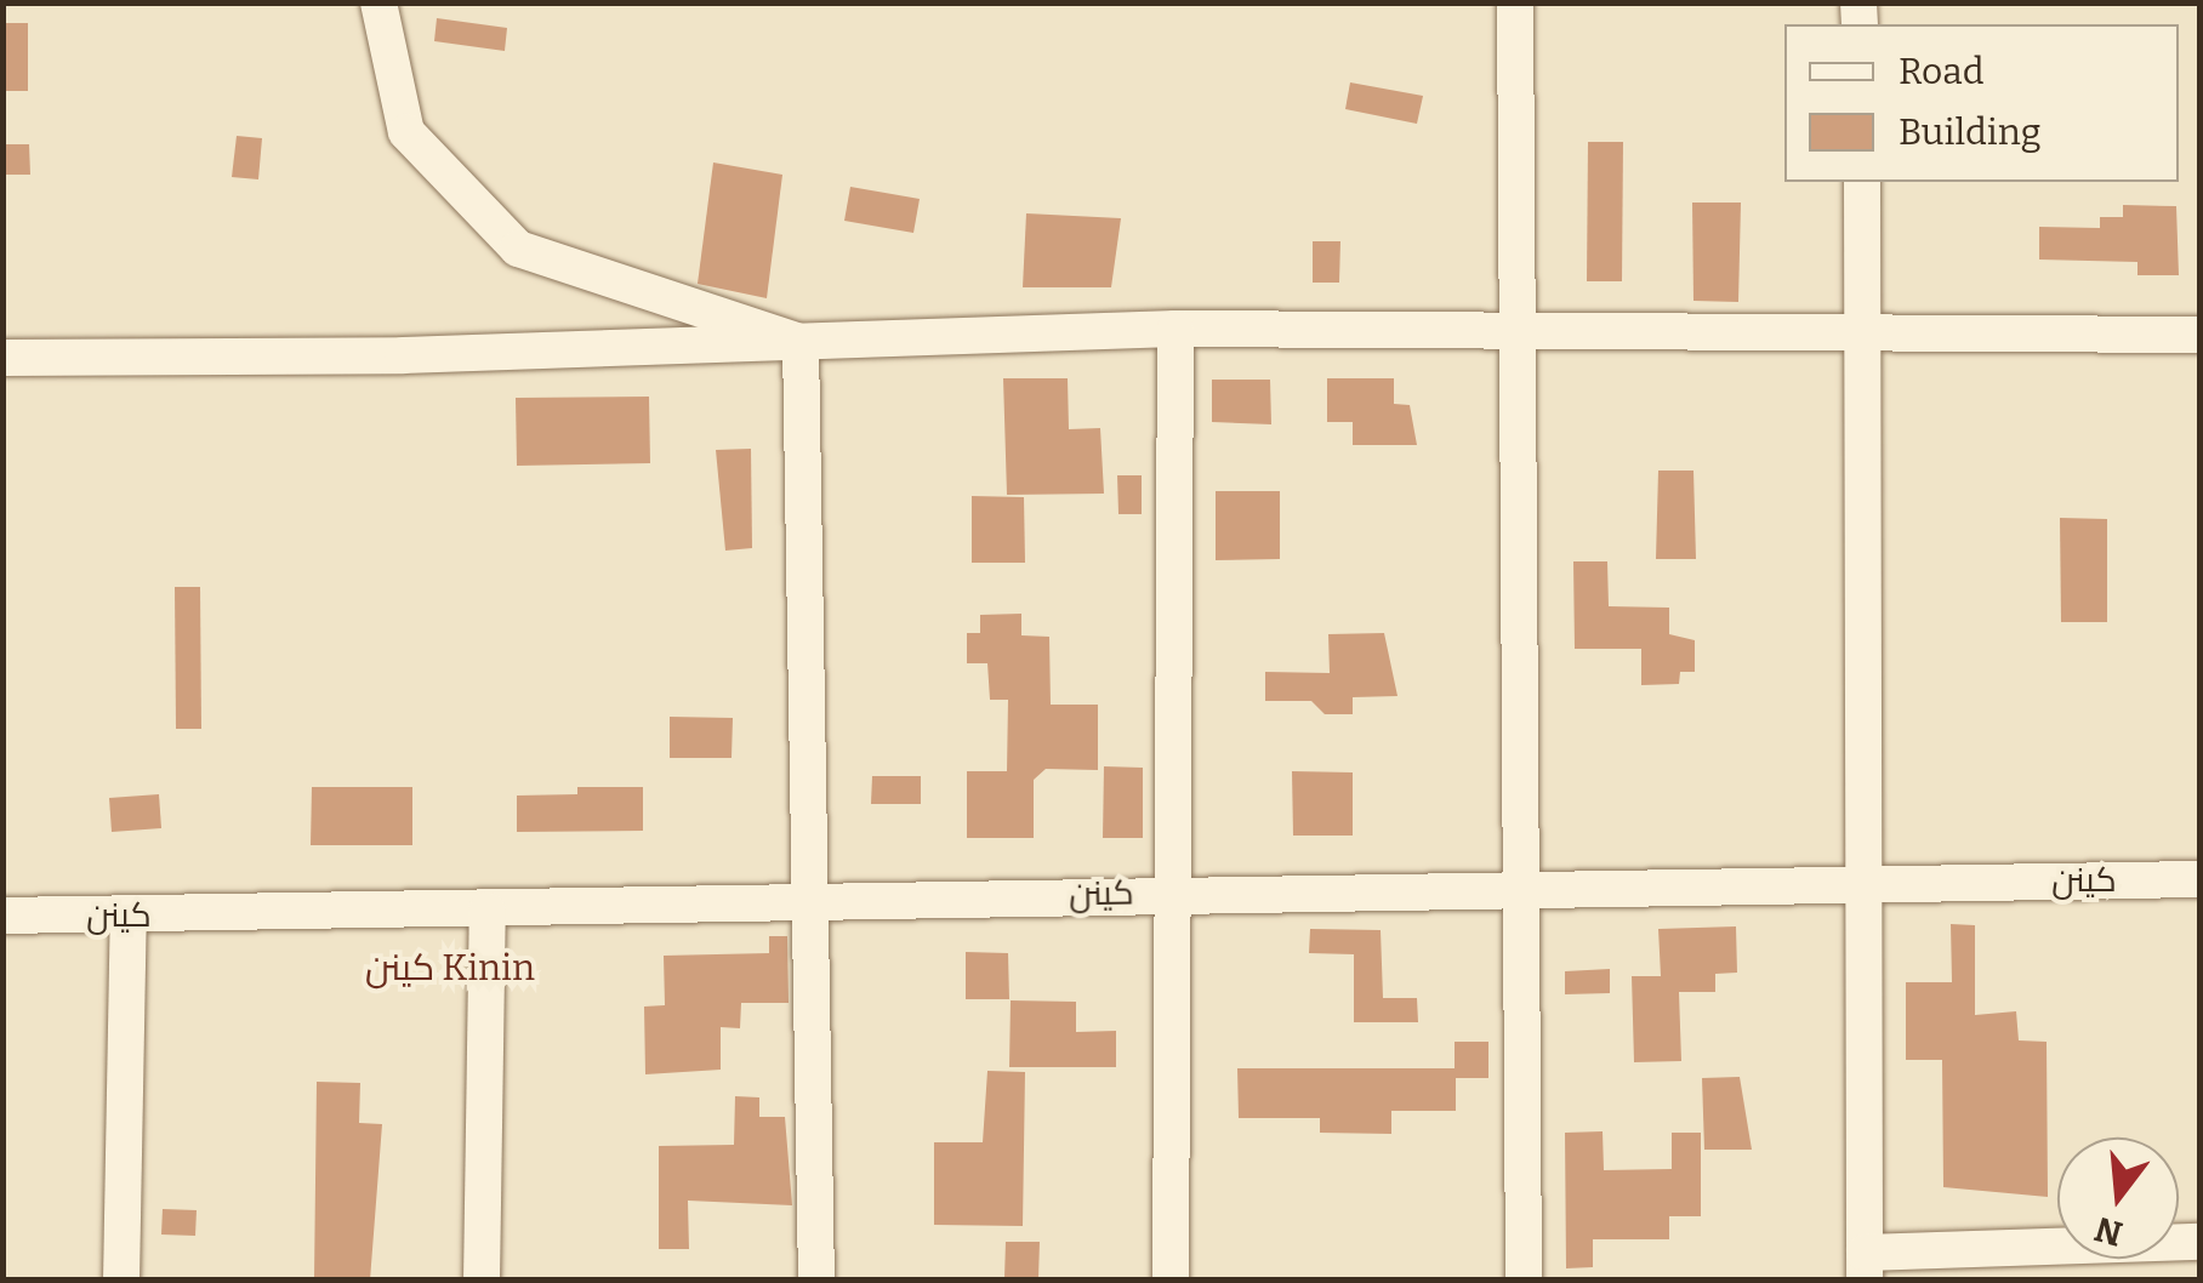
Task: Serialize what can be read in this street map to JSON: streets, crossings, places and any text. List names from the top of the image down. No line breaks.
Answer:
{"streets":{"street":["كينن"]},"districts":["كينن Kinin"],"legend":["Road","Building"],"north":"bottom"}
